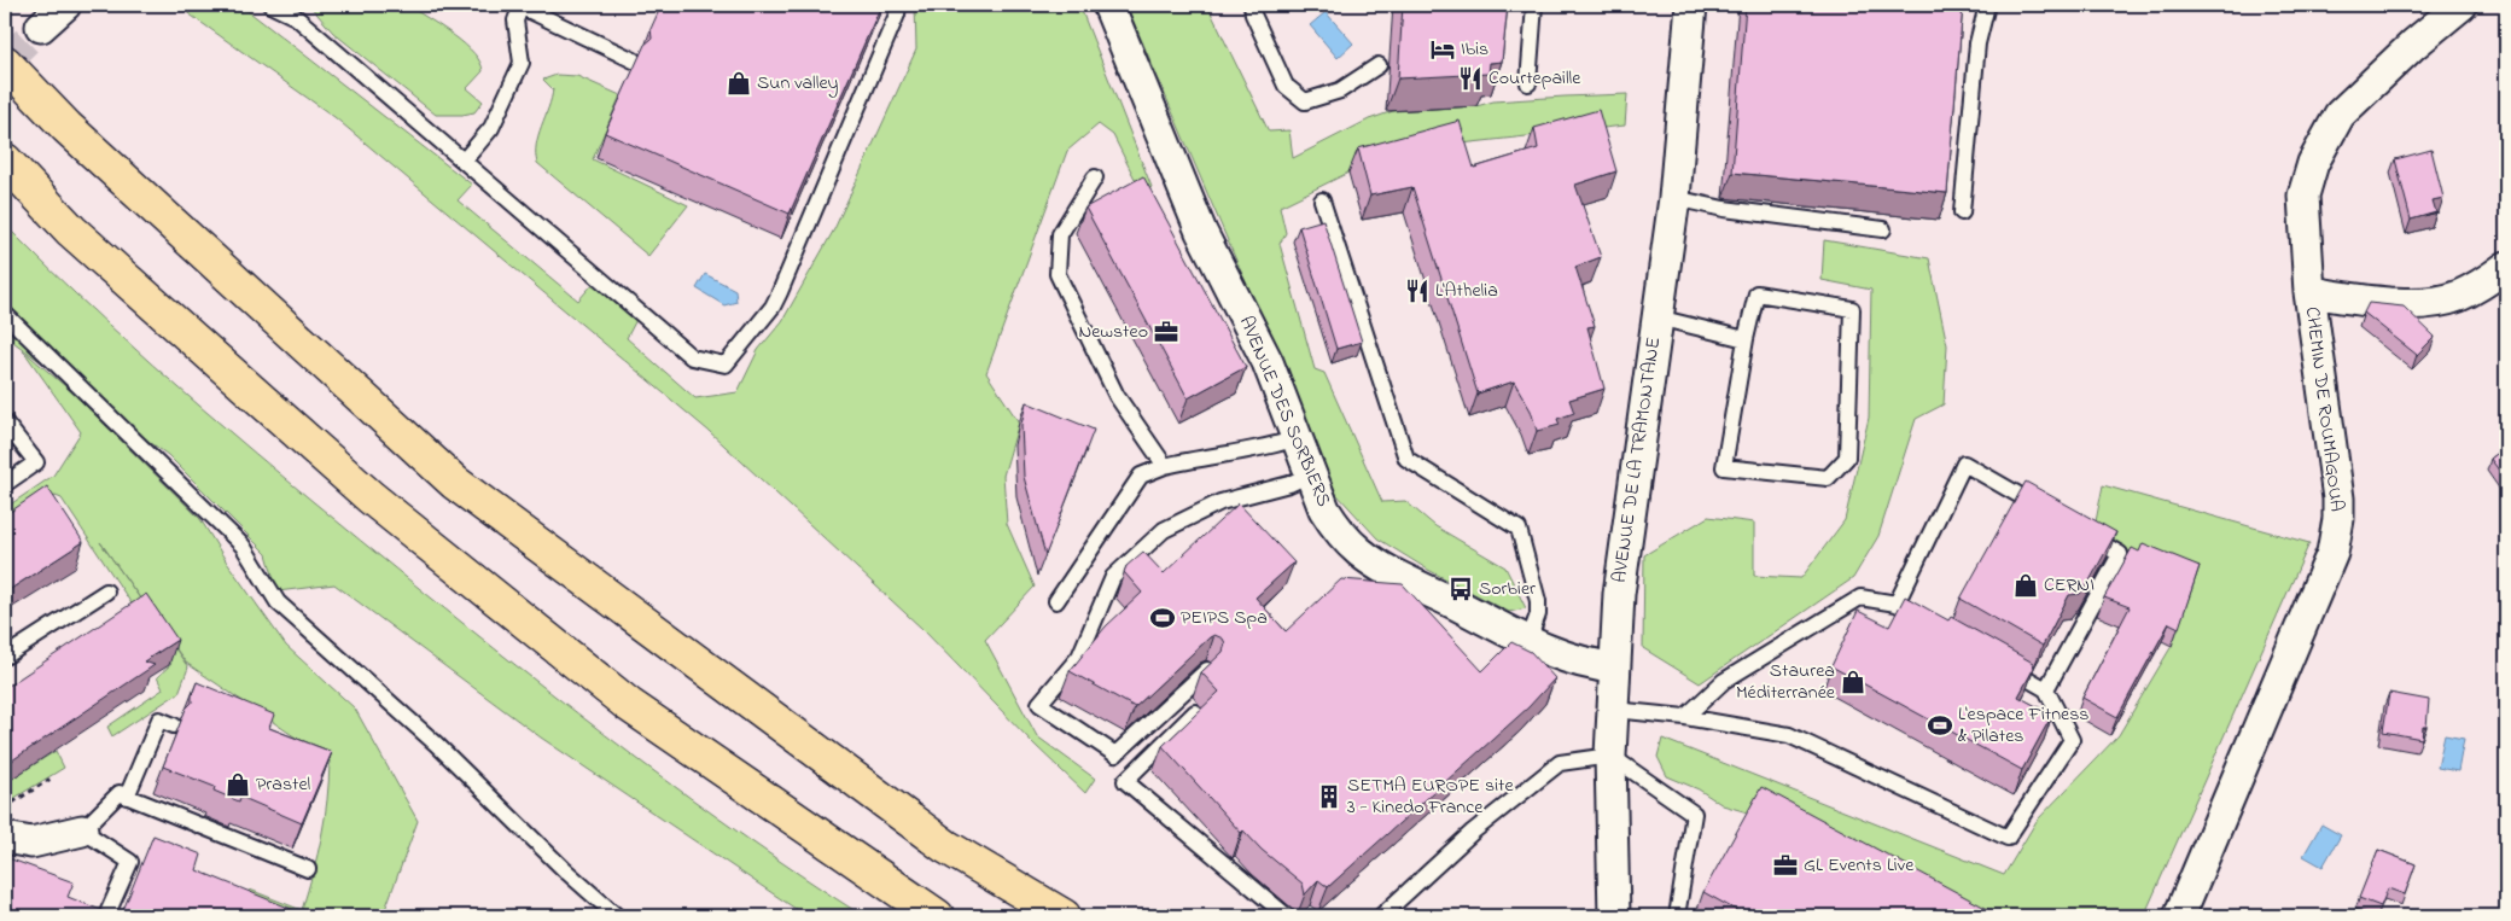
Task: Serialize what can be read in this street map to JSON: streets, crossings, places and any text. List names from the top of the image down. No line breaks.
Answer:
{"streets":{"street":["CHEMIN DE ROUMAGOUA","AVENUE DES SORBIERS","AVENUE DE LA TRAMONTANE"]},"crossings":[["AVENUE DES SORBIERS","AVENUE DE LA TRAMONTANE"]],"places":{"hotel":["Ibis"],"restaurant":["Courtepaille","L'Athelia"],"shop":["Sun valley","CERNI","Staurea Méditerranée","Prastel"],"office":["Newsteo","GL Events Live"],"bus stop":["Sorbier"],"sports":["PEIPS Spa","L'espace Fitness & Pilates"],"building":["SETMA EUROPE site 3 - Kinedo France"]}}
